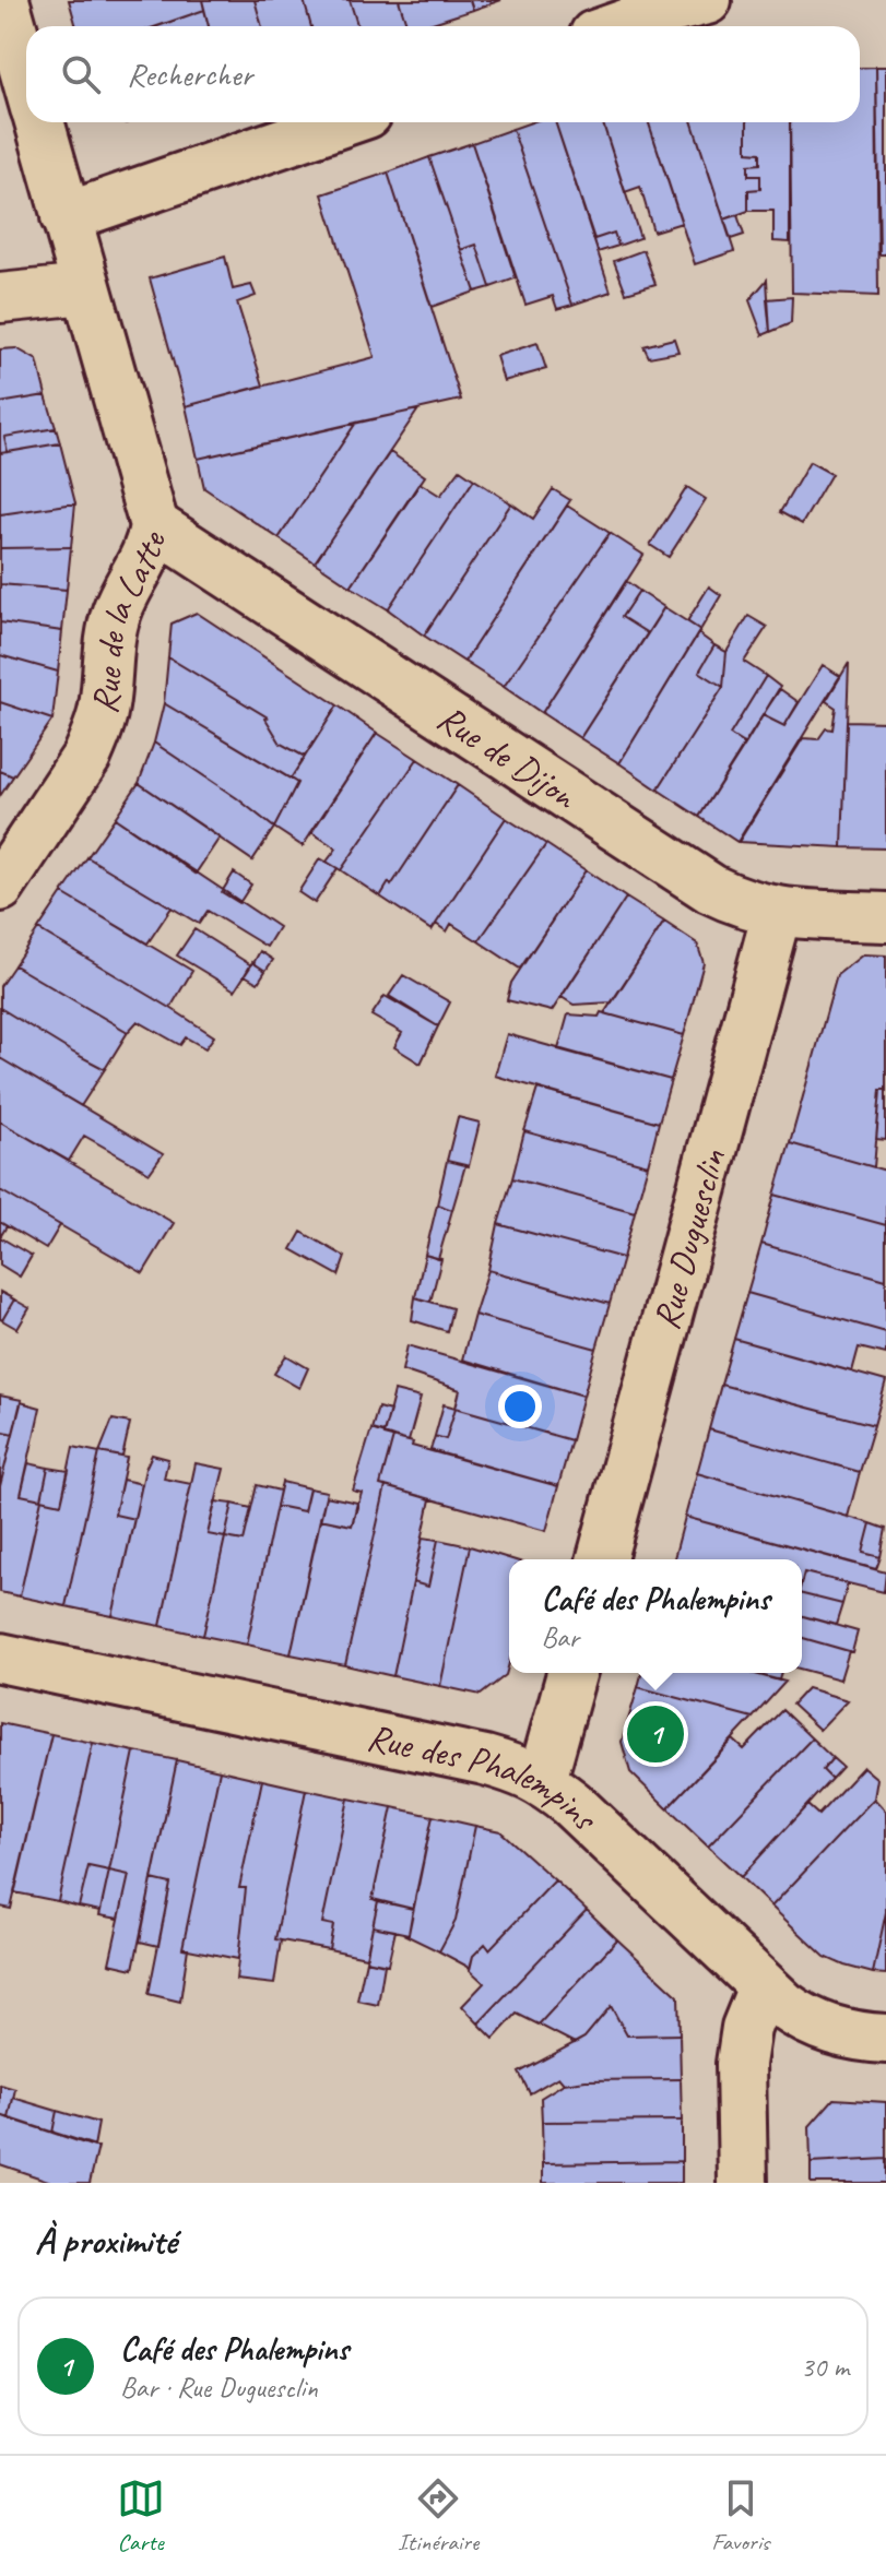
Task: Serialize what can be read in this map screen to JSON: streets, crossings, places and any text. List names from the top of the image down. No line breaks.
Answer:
{"streets":{"street":["Rue de la Latte","Rue de Dijon","Rue Duguesclin","Rue des Phalempins"]},"crossings":[["Rue de la Latte","Rue de Dijon"],["Rue de Dijon","Rue Duguesclin"]],"page":{"search":"Rechercher","popup":["Café des Phalempins","Bar"],"pins":"1","heading":"À proximité","list":[{"mark":"1","name":"Café des Phalempins","note":"Bar · Rue Duguesclin","value":"30 m"}],"nav":["Carte","Itinéraire","Favoris"]}}
